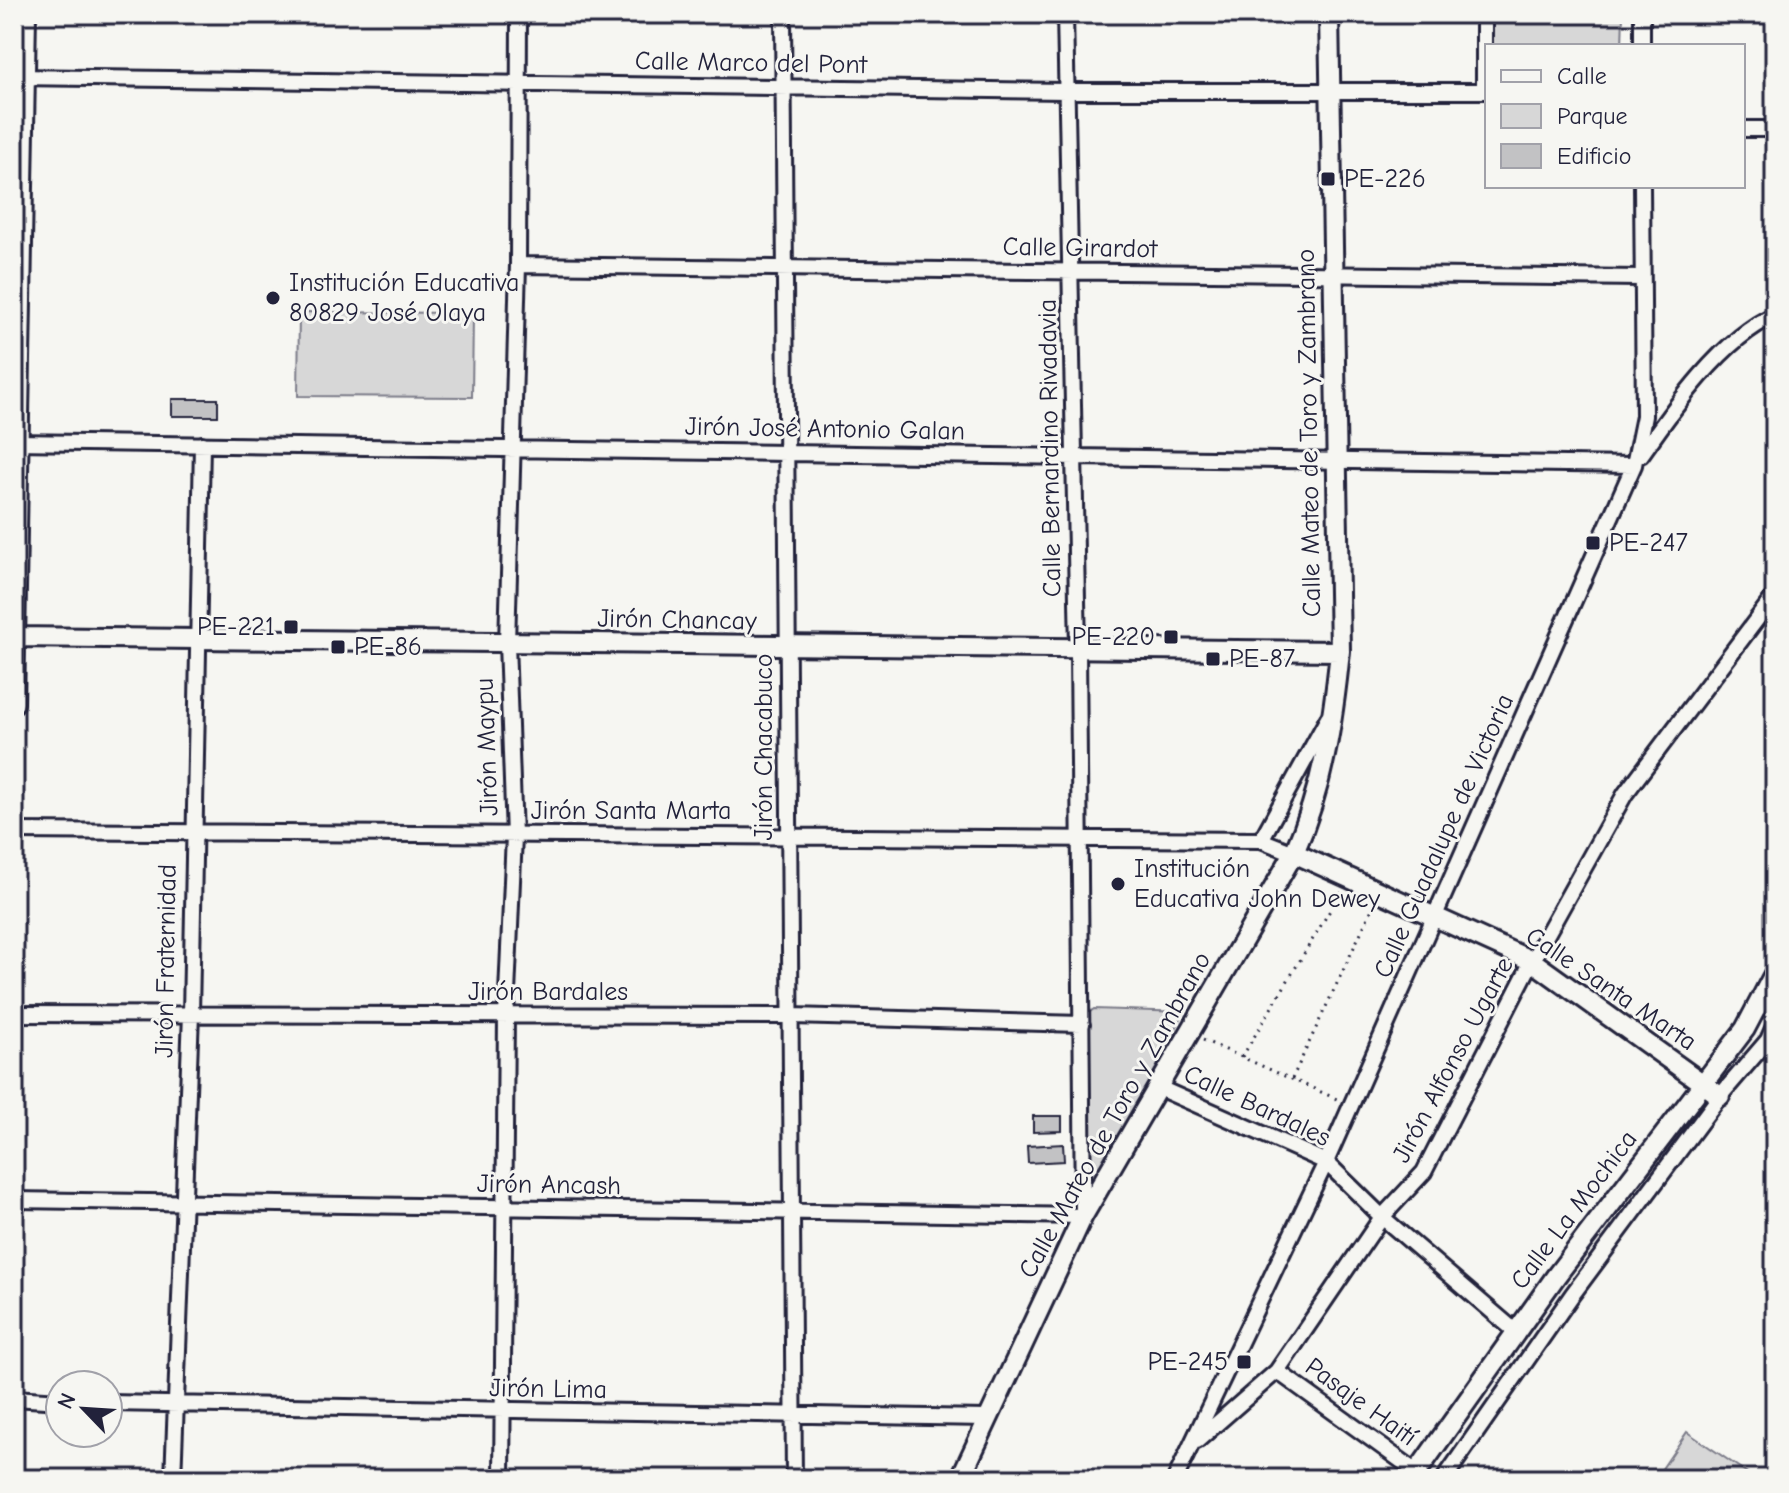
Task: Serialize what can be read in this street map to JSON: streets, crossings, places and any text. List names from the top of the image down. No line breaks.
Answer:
{"streets":{"street":["Calle Marco del Pont","Calle Girardot","Jirón José Antonio Galan","Calle Mateo de Toro y Zambrano","Calle Bernardino Rivadavia","Jirón Chancay","Jirón Maypu","Jirón Chacabuco","Jirón Santa Marta","Calle Guadalupe de Victoria","Jirón Fraternidad","Calle Santa Marta","Jirón Bardales","Jirón Alfonso Ugarte","Calle Bardales","Jirón Ancash","Calle La Mochica","Jirón Lima","Pasaje Haití"]},"crossings":[["Calle Marco del Pont","Calle Mateo de Toro y Zambrano"],["Calle Marco del Pont","Calle Bernardino Rivadavia"],["Calle Marco del Pont","Jirón Maypu"],["Calle Marco del Pont","Jirón Chacabuco"],["Calle Girardot","Calle Mateo de Toro y Zambrano"],["Calle Girardot","Calle Bernardino Rivadavia"],["Calle Girardot","Jirón Maypu"],["Calle Girardot","Jirón Chacabuco"],["Calle Girardot","Calle Guadalupe de Victoria"],["Jirón José Antonio Galan","Calle Mateo de Toro y Zambrano"],["Jirón José Antonio Galan","Calle Bernardino Rivadavia"],["Jirón José Antonio Galan","Jirón Maypu"],["Jirón José Antonio Galan","Jirón Chacabuco"],["Jirón José Antonio Galan","Calle Guadalupe de Victoria"],["Jirón José Antonio Galan","Jirón Fraternidad"],["Calle Mateo de Toro y Zambrano","Calle Bernardino Rivadavia"],["Calle Mateo de Toro y Zambrano","Jirón Chancay"],["Calle Mateo de Toro y Zambrano","Jirón Santa Marta"],["Calle Mateo de Toro y Zambrano","Calle Santa Marta"],["Calle Mateo de Toro y Zambrano","Calle Bardales"],["Calle Mateo de Toro y Zambrano","Jirón Ancash"],["Calle Mateo de Toro y Zambrano","Jirón Lima"],["Calle Bernardino Rivadavia","Jirón Chancay"],["Calle Bernardino Rivadavia","Jirón Santa Marta"],["Calle Bernardino Rivadavia","Jirón Bardales"],["Calle Bernardino Rivadavia","Jirón Ancash"],["Jirón Chancay","Jirón Maypu"],["Jirón Chancay","Jirón Chacabuco"],["Jirón Chancay","Jirón Fraternidad"],["Jirón Maypu","Jirón Santa Marta"],["Jirón Maypu","Jirón Bardales"],["Jirón Maypu","Jirón Ancash"],["Jirón Maypu","Jirón Lima"],["Jirón Chacabuco","Jirón Santa Marta"],["Jirón Chacabuco","Jirón Bardales"],["Jirón Chacabuco","Jirón Ancash"],["Jirón Chacabuco","Jirón Lima"],["Jirón Santa Marta","Jirón Fraternidad"],["Jirón Santa Marta","Calle Santa Marta"],["Calle Guadalupe de Victoria","Calle Santa Marta"],["Calle Guadalupe de Victoria","Jirón Alfonso Ugarte"],["Calle Guadalupe de Victoria","Calle Bardales"],["Jirón Fraternidad","Jirón Bardales"],["Jirón Fraternidad","Jirón Ancash"],["Jirón Fraternidad","Jirón Lima"],["Calle Santa Marta","Jirón Alfonso Ugarte"],["Calle Santa Marta","Calle La Mochica"],["Jirón Alfonso Ugarte","Calle Bardales"],["Jirón Alfonso Ugarte","Pasaje Haití"],["Calle Bardales","Calle La Mochica"],["Calle La Mochica","Pasaje Haití"]],"places":{"transit":["PE-226","PE-247","PE-221","PE-220","PE-86","PE-87","PE-245"],"other":["Institución Educativa 80829 José Olaya","Institución Educativa John Dewey"]},"legend":["Calle","Parque","Edificio"],"north":"top left"}
